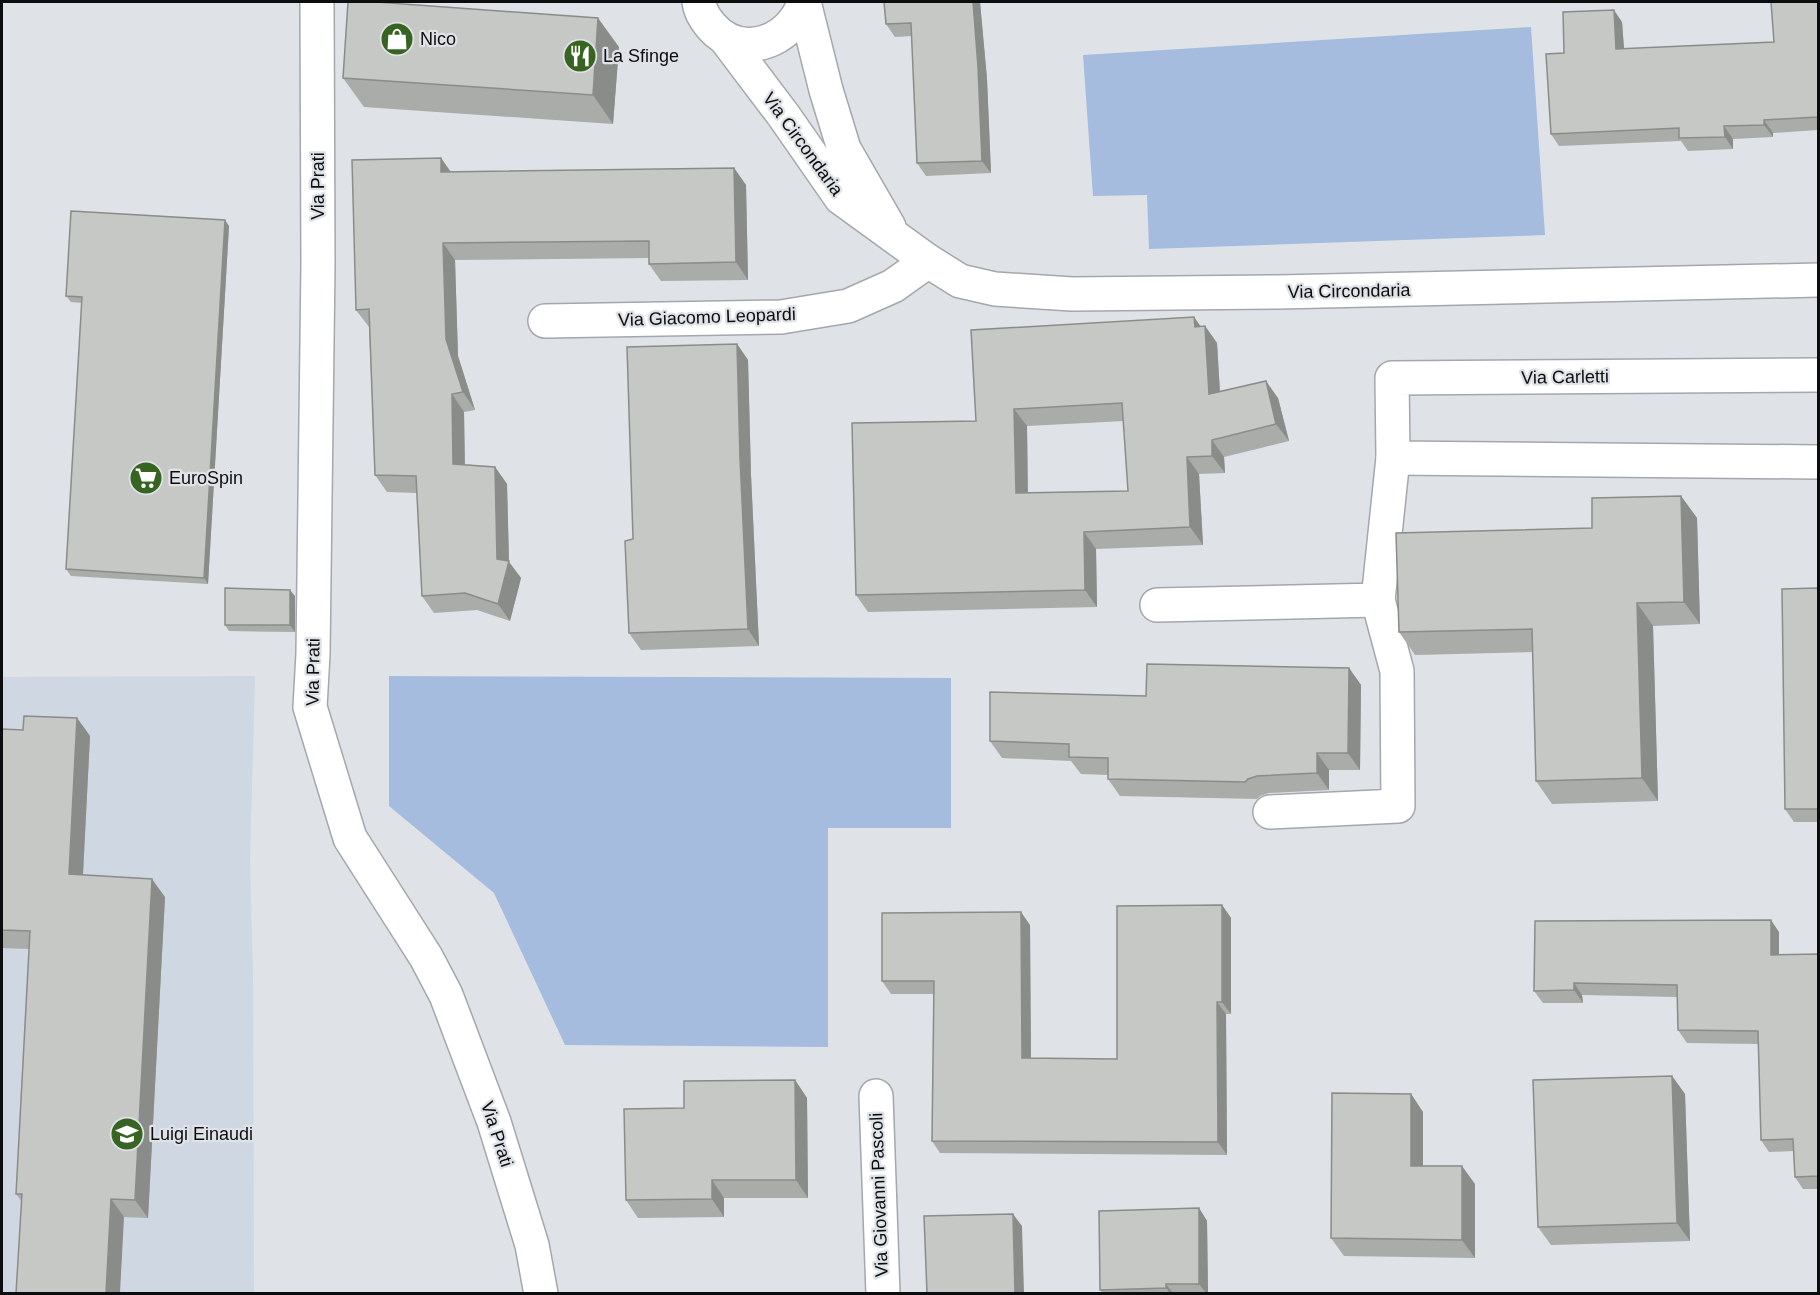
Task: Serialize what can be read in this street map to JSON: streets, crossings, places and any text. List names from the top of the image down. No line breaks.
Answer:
{"streets":{"street":["Via Circondaria","Via Prati","Via Giacomo Leopardi","Via Carletti","Via Giovanni Pascoli"]},"crossings":[["Via Circondaria","Via Giacomo Leopardi"]],"places":{"shop":["Nico"],"restaurant":["La Sfinge"],"supermarket":["EuroSpin"],"school or university":["Luigi Einaudi"]}}
